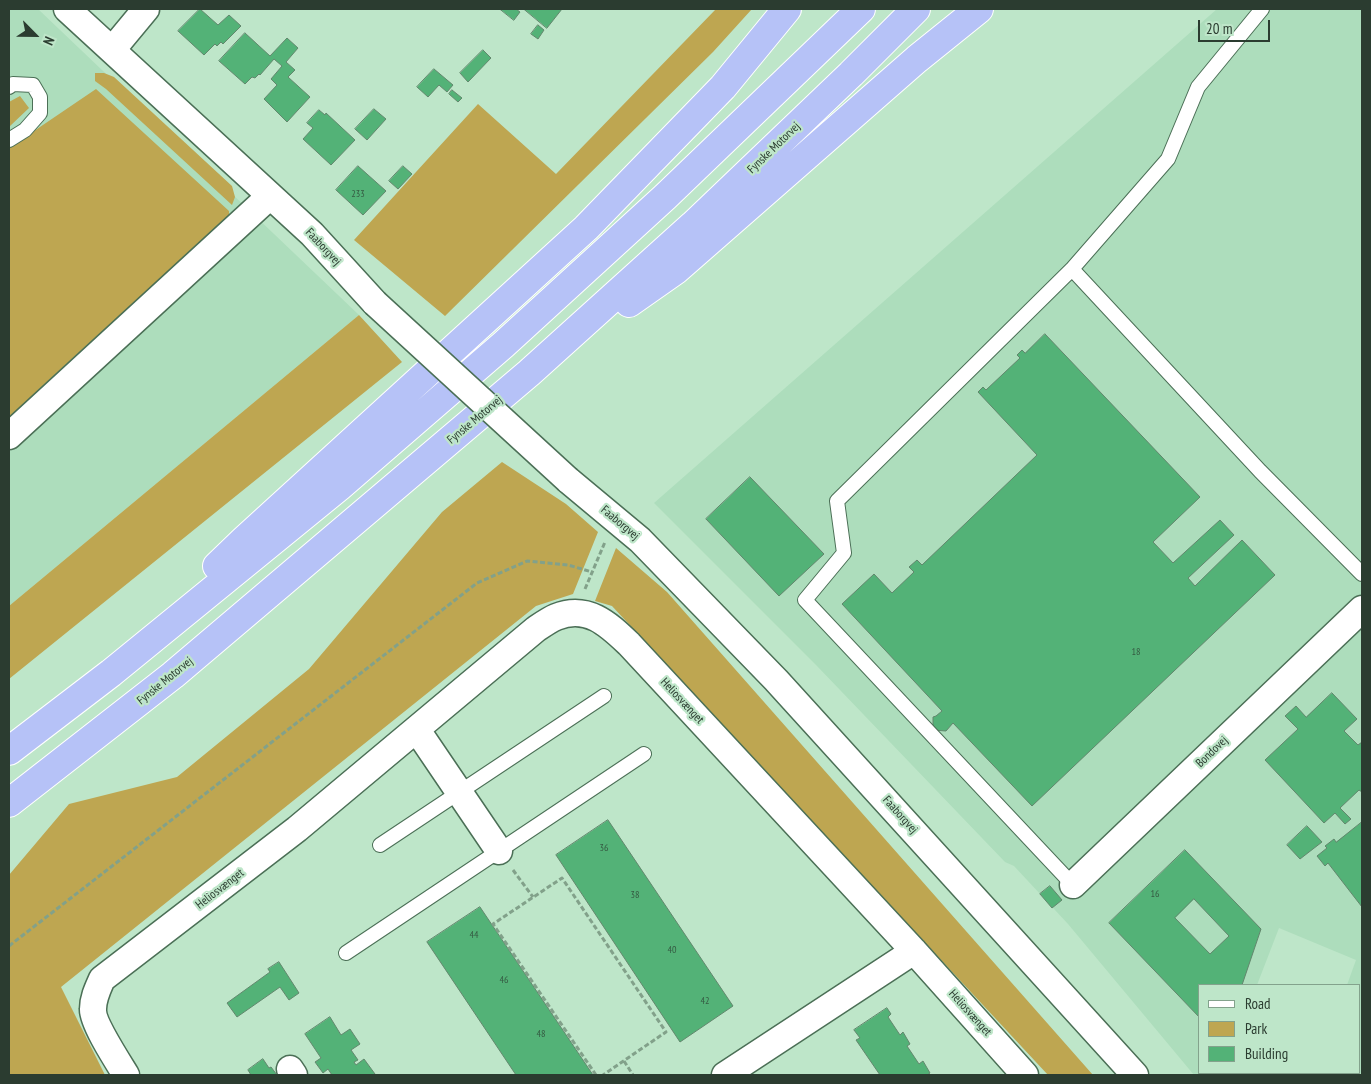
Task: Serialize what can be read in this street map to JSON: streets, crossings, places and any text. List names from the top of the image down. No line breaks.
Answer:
{"streets":{"highway":["Fynske Motorvej"],"street":["Faaborgvej","Heliosvænget","Bondovej"]},"house_numbers":["233","18","36","16","38","44","40","46","42","48"],"legend":["Road","Park","Building"],"scale_bar":"20 m","north":"bottom right"}
